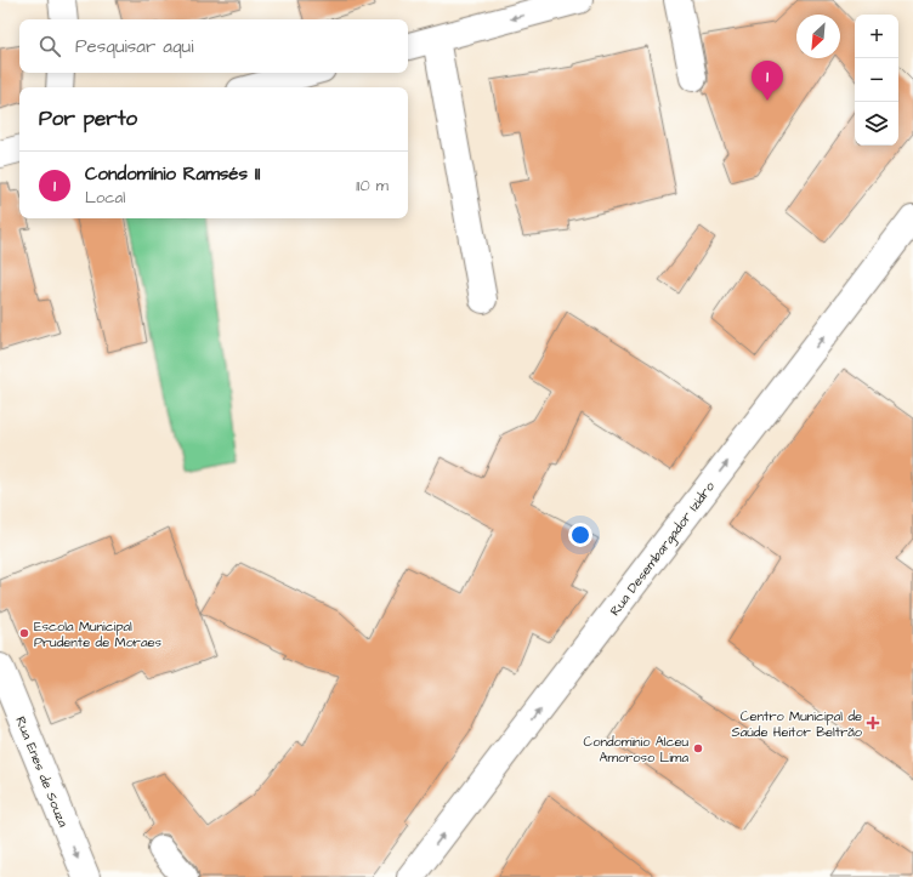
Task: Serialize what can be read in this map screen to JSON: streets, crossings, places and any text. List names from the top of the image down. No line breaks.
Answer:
{"streets":{"street":["Rua Desembargador Izidro","Rua Enes de Souza"]},"one_way":["Rua Desembargador Izidro","Rua Enes de Souza"],"places":{"other":["Escola Municipal Prudente de Moraes","Condomïnio Alceu Amoroso Lima"],"health":["Centro Municipal de Saúde Heitor Beltrão"]},"north":"bottom left","page":{"map_buttons":["+","−"],"search":"Pesquisar aqui","pins":"1","heading":"Por perto","list":[{"mark":"1","name":"Condomínio Ramsés II","note":"Local","value":"110 m"}]}}
